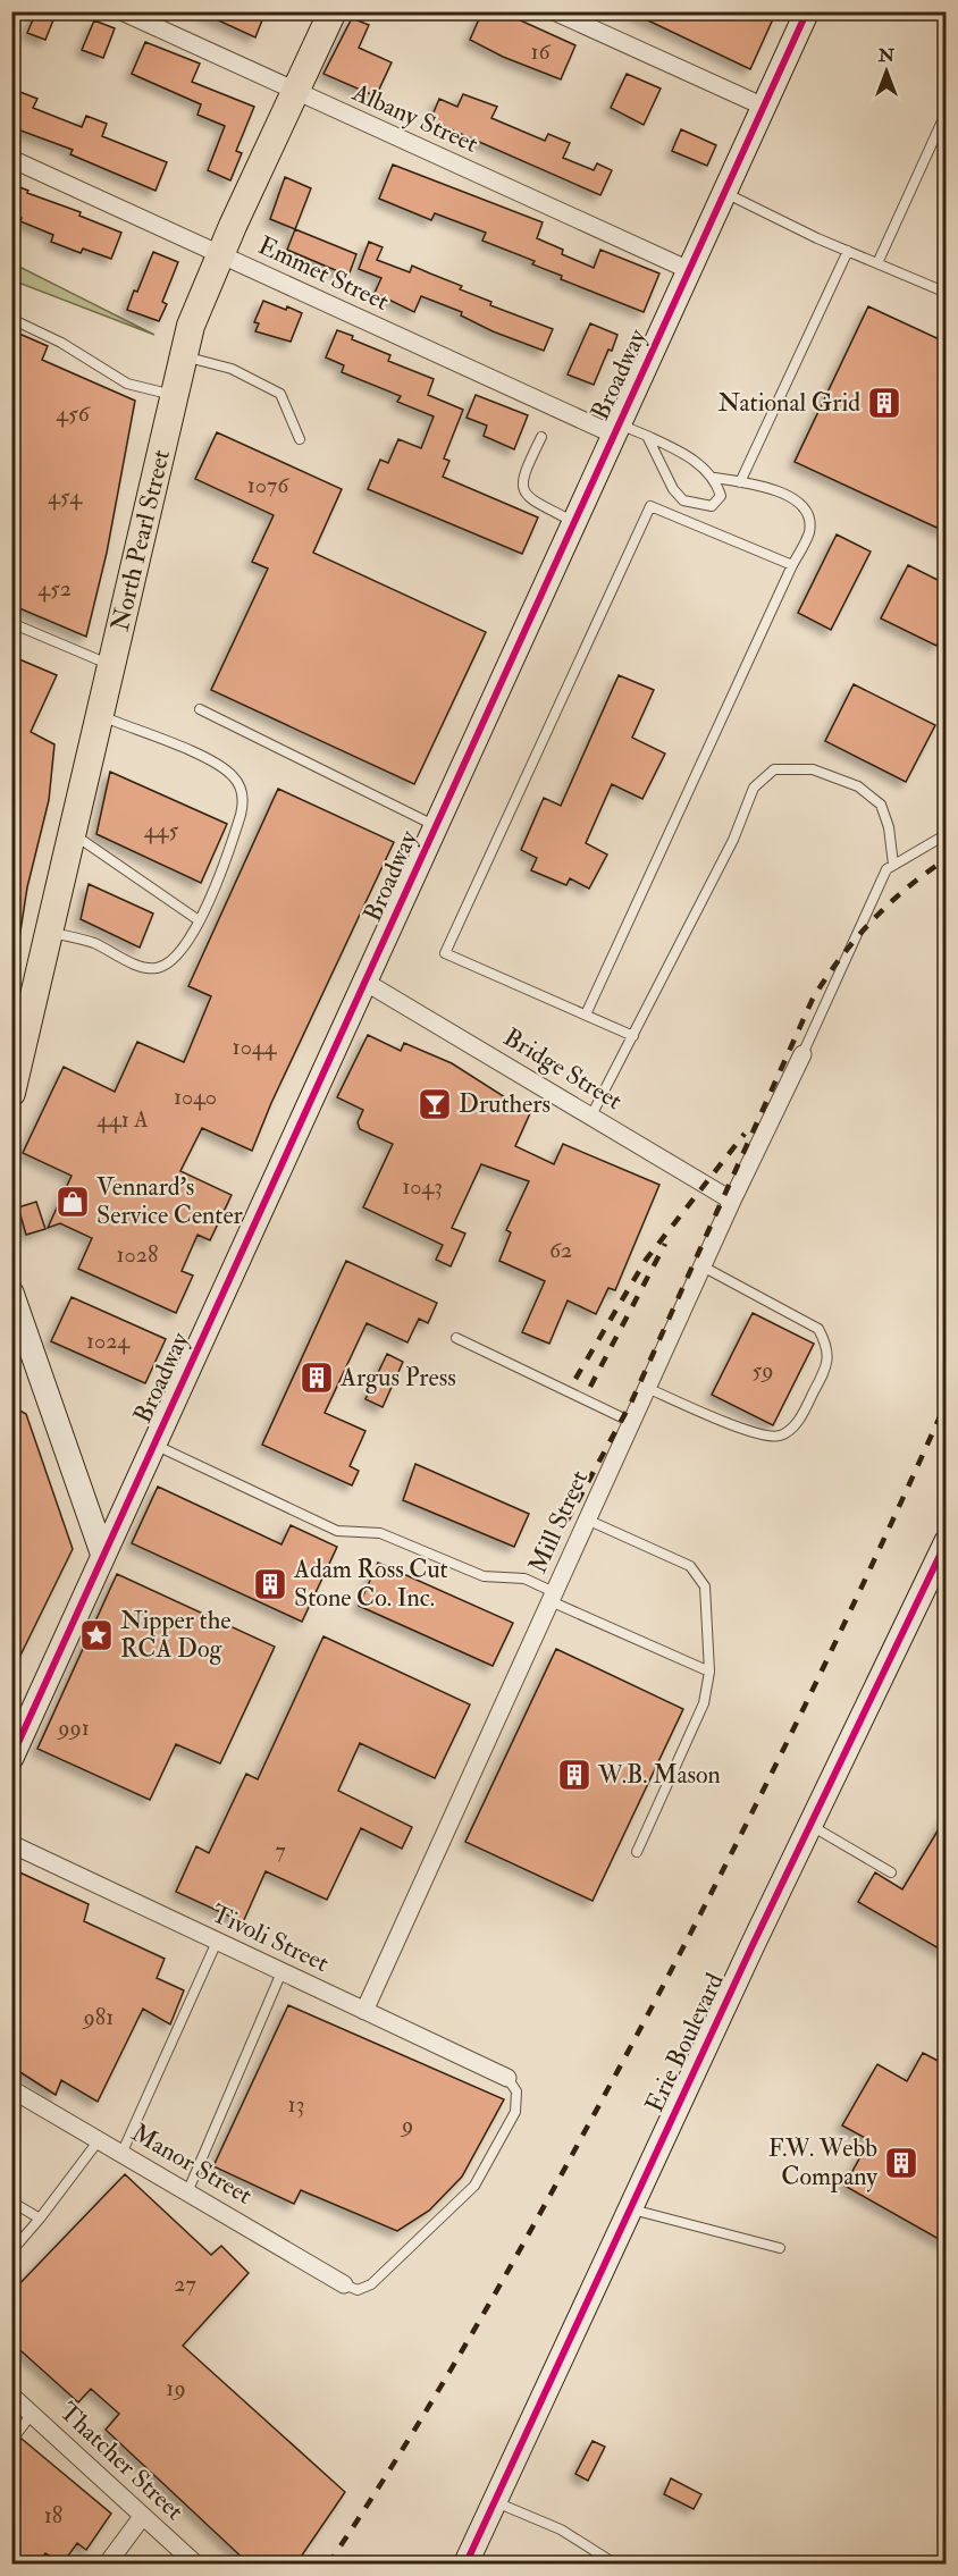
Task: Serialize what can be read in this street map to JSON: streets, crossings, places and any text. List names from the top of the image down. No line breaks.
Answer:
{"streets":{"main road":["North Pearl Street"],"street":["Albany Street","Emmet Street","Broadway","Bridge Street","Mill Street","Tivoli Street","Erie Boulevard","Manor Street","Thatcher Street"]},"crossings":[["Albany Street","Broadway"],["Albany Street","North Pearl Street"],["Emmet Street","Broadway"],["Emmet Street","North Pearl Street"],["Broadway","Bridge Street"],["Bridge Street","Mill Street"],["Mill Street","Tivoli Street"]],"places":{"building":["National Grid","Argus Press","Adam Ross Cut Stone Co. Inc.","W.B. Mason","F.W. Webb Company"],"bar":["Druthers"],"shop":["Vennard's Service Center"],"place":["Nipper the RCA Dog"]},"house_numbers":["16","456","1076","454","452","445","1044","1040","441 A","1043","62","1028","1024","59","991","7","981","13","9","27","19","18"],"north":"top"}
